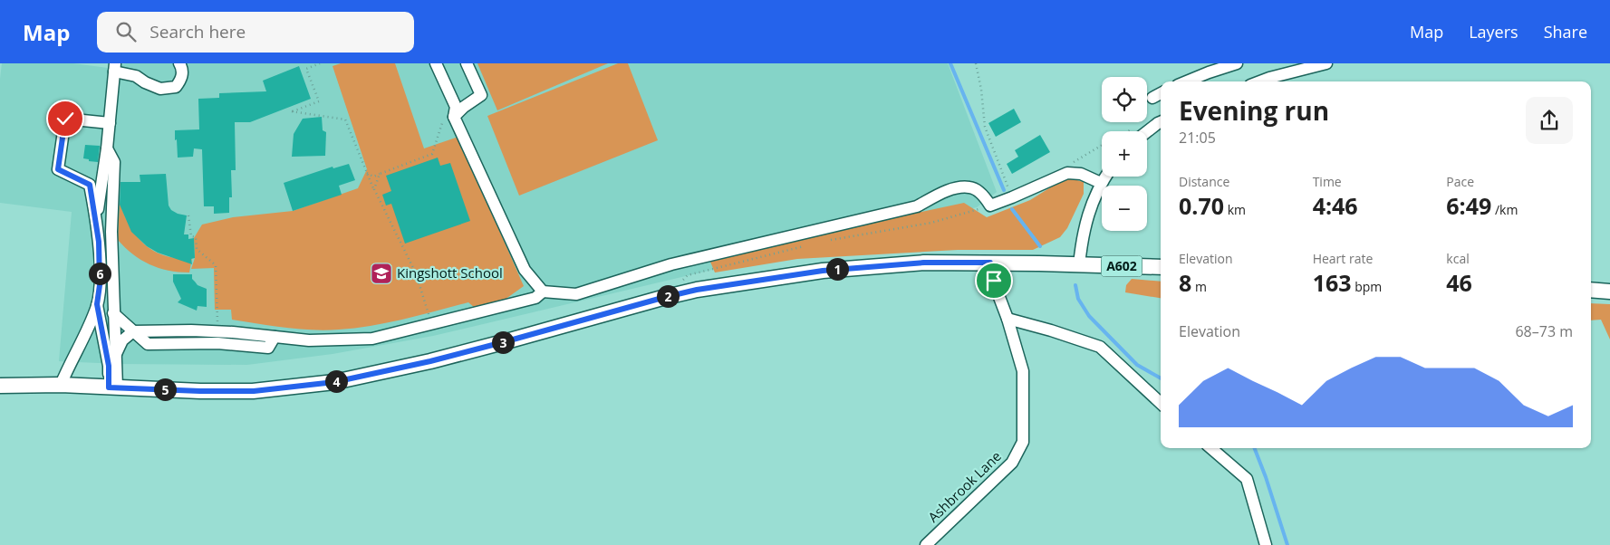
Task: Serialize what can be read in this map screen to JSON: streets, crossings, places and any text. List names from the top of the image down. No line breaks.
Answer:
{"streets":{"main road":["A602"],"street":["Ashbrook Lane"]},"crossings":[["A602","Ashbrook Lane"]],"places":{"school or university":["Kingshott School"]},"page":{"header":"Map","search":"Search here","nav":["Map","Layers","Share"],"map_buttons":["+","−"],"heading":["Evening run","21:05"],"stats":[["Distance","0.70 km"],["Time","4:46"],["Pace","6:49 /km"],["Elevation","8 m"],["Heart rate","163 bpm"],["kcal","46"]],"pins":["1","6","2","3","4","5"],"chart":["Elevation","68–73 m"]}}
